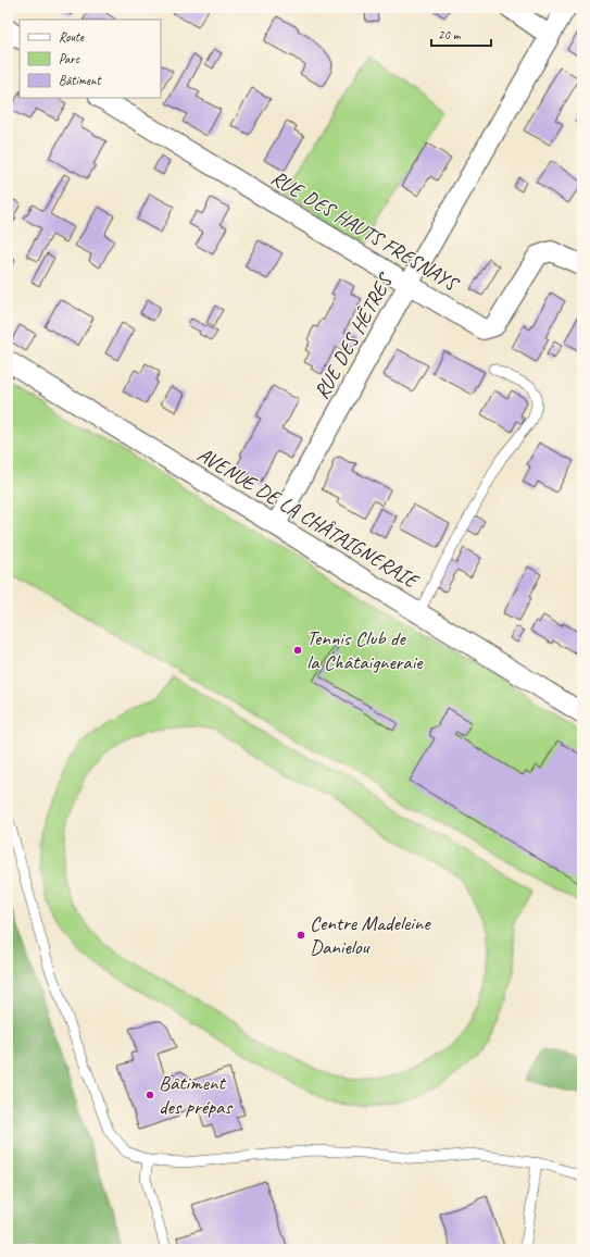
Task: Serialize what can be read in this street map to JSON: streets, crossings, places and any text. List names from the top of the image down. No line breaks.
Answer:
{"streets":{"street":["RUE DES HAUTS FRESNAYS","RUE DES HÊTRES","AVENUE DE LA CHÂTAIGNERAIE"]},"crossings":[["RUE DES HAUTS FRESNAYS","RUE DES HÊTRES"],["RUE DES HÊTRES","AVENUE DE LA CHÂTAIGNERAIE"]],"places":["Tennis Club de la Châtaigneraie","Centre Madeleine Danielou","Bâtiment des prépas"],"legend":["Route","Parc","Bâtiment"],"scale_bar":"20 m"}
